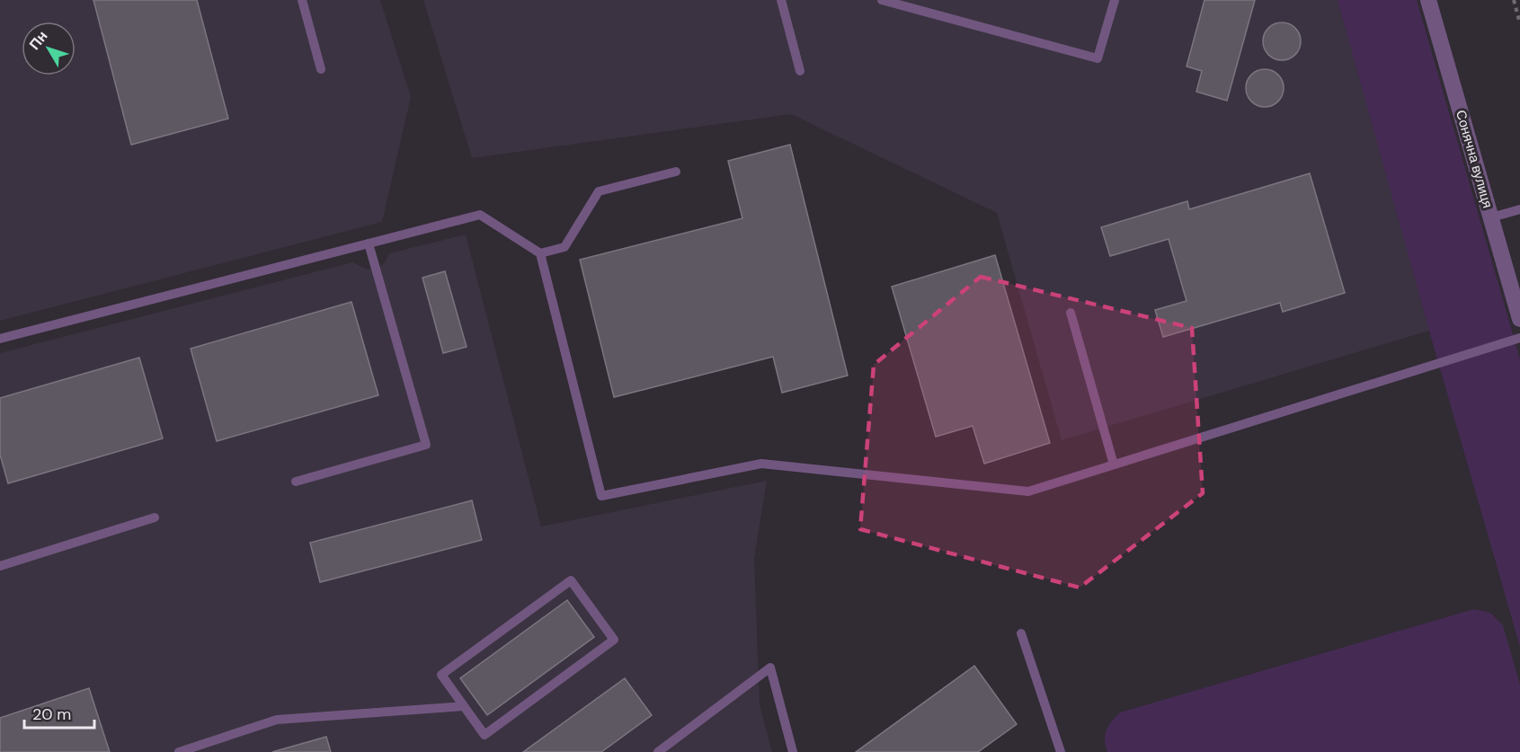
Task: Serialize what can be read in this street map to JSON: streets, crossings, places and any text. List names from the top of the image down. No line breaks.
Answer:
{"streets":{"street":["Сонячна вулиця"]},"scale_bar":"20 m","north":"top left"}
